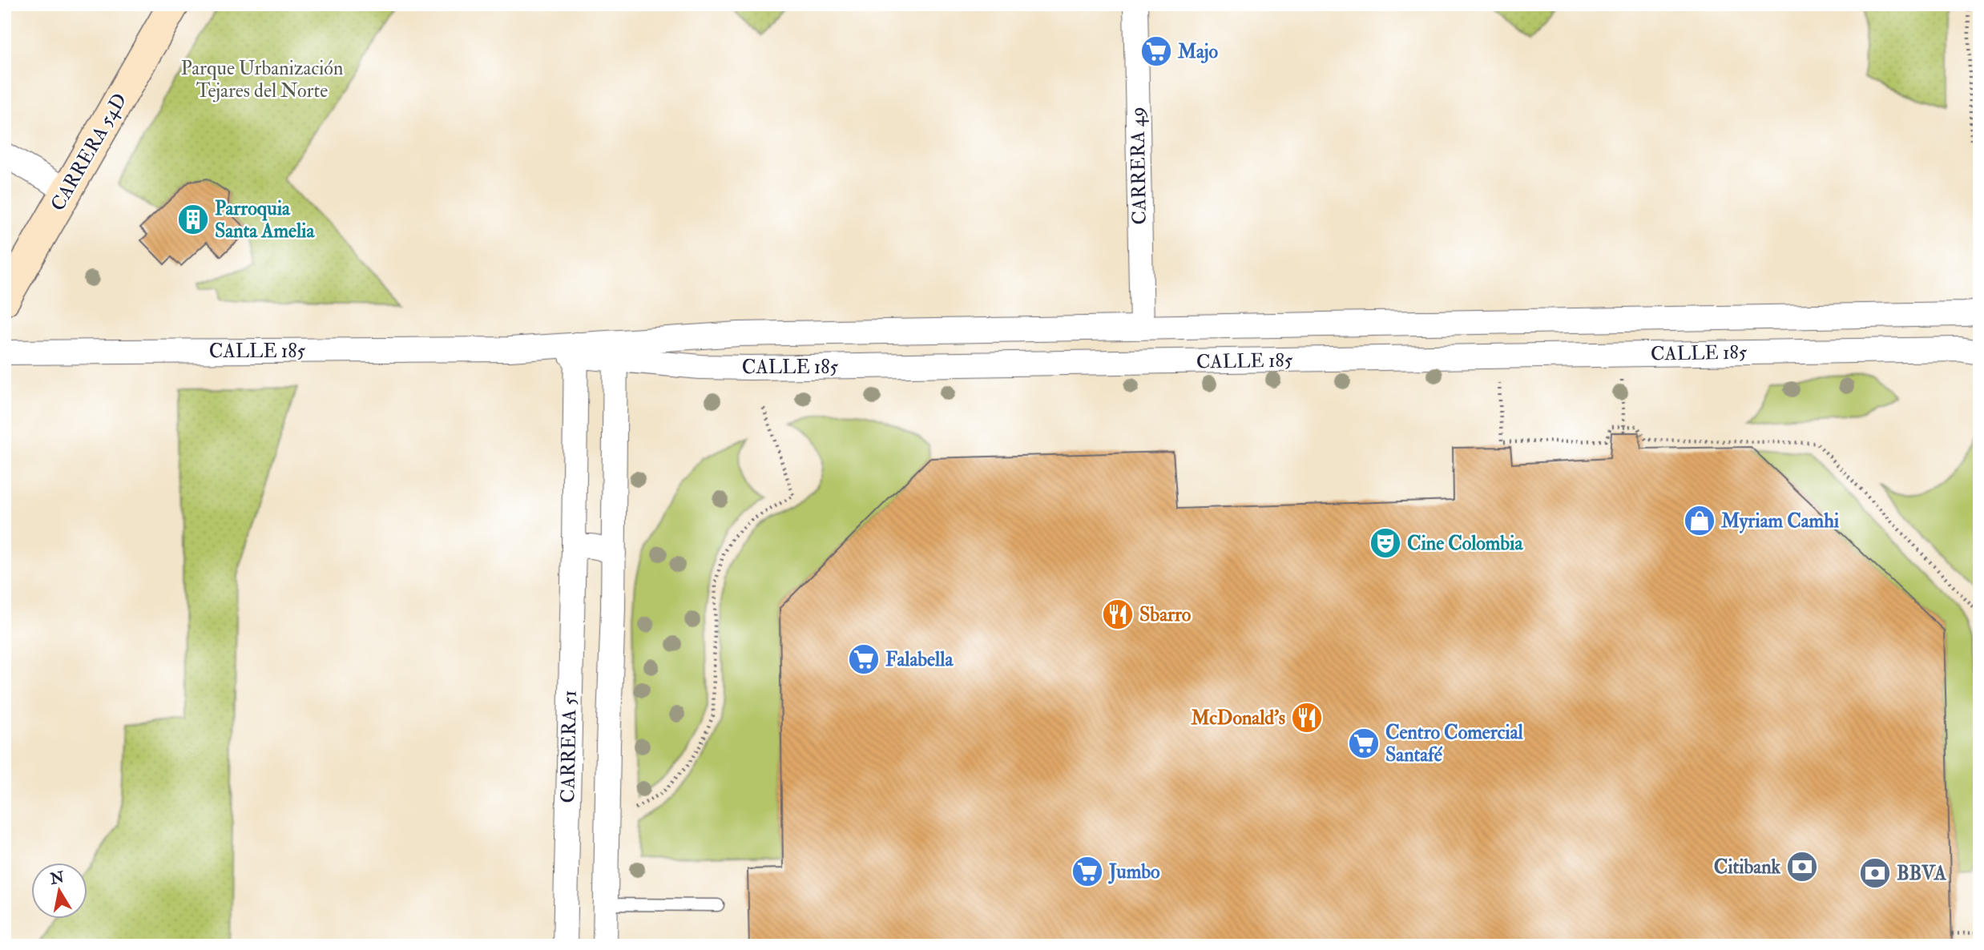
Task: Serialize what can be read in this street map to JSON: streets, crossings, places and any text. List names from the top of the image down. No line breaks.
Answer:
{"streets":{"street":["CARRERA 54D","CARRERA 49","CALLE 185","CARRERA 51"]},"crossings":[["CARRERA 49","CALLE 185"],["CALLE 185","CARRERA 51"]],"parks":["Parque Urbanización Tejares del Norte"],"places":{"supermarket":["Majo","Falabella","Centro Comercial Santafé","Jumbo"],"building":["Parroquia Santa Amelia"],"shop":["Myriam Camhi"],"theatre":["Cine Colombia"],"restaurant":["Sbarro","McDonald's"],"bank":["Citibank","BBVA"]},"north":"top"}
